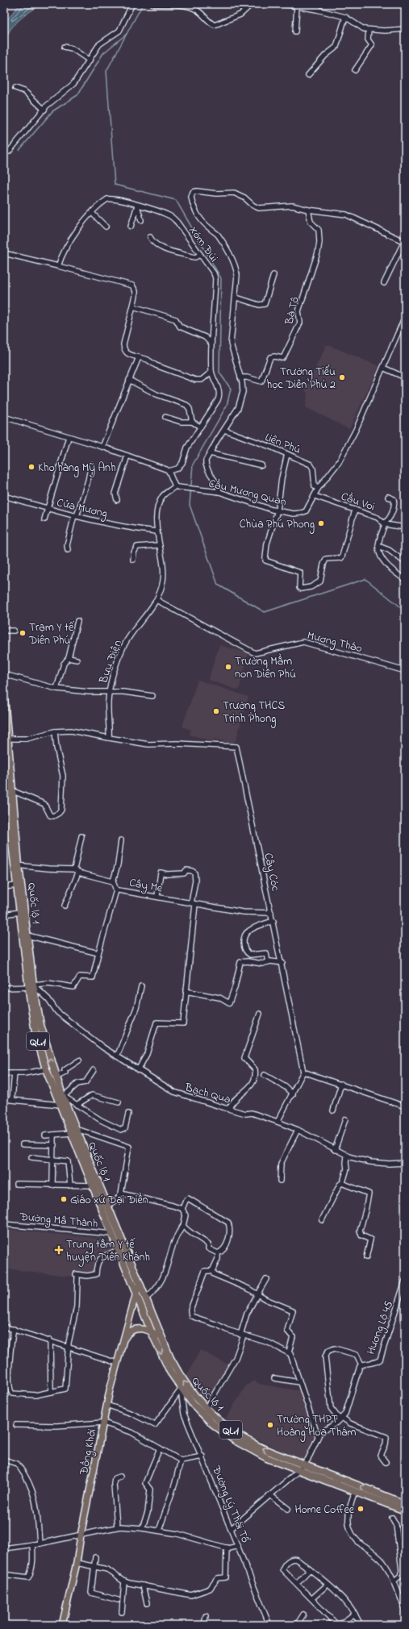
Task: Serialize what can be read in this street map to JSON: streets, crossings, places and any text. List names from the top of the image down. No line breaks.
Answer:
{"streets":{"highway":["Quốc lộ 1","QL.1"],"main road":["Đồng Khởi"],"street":["Xóm Đùi","Bà Tô","Liên Phú","Cầu Mương Quan","Cầu Voi","Cửa Mương","Mương Tháo","Bưu Điện","Cây Cóc","Cây Me","Bạch Qua","Đường Mâ Thành","Hương Lộ 45","Đường Lý Thái Tổ"]},"crossings":[["Liên Phú","Cầu Mương Quan"],["Cầu Mương Quan","Cầu Voi"],["Cầu Mương Quan","Bưu Điện"],["Cửa Mương","Bưu Điện"],["Mương Tháo","Bưu Điện"],["Bưu Điện","Cây Cóc"],["Cây Cóc","Cây Me"],["Cây Me","Quốc lộ 1"],["Cây Me","Bạch Qua"],["Quốc lộ 1","QL.1"],["Quốc lộ 1","Bạch Qua"],["Quốc lộ 1","Đường Mâ Thành"],["Quốc lộ 1","Đồng Khởi"],["Quốc lộ 1","Đường Lý Thái Tổ"]],"places":{"other":["Trường Tiểu học Diên Phú 2","Kho hàng Mỹ Anh","Chùa Phú Phong","Trạm Y tế Diên Phú","Trường Mầm non Diên Phú","Trường THCS Trịnh Phong","Giáo xứ Đại Điền","Trường THPT Hoàng Hoa Thám","Home Coffee"],"health":["Trung tâm Y tế huyện Diên Khánh"]}}
